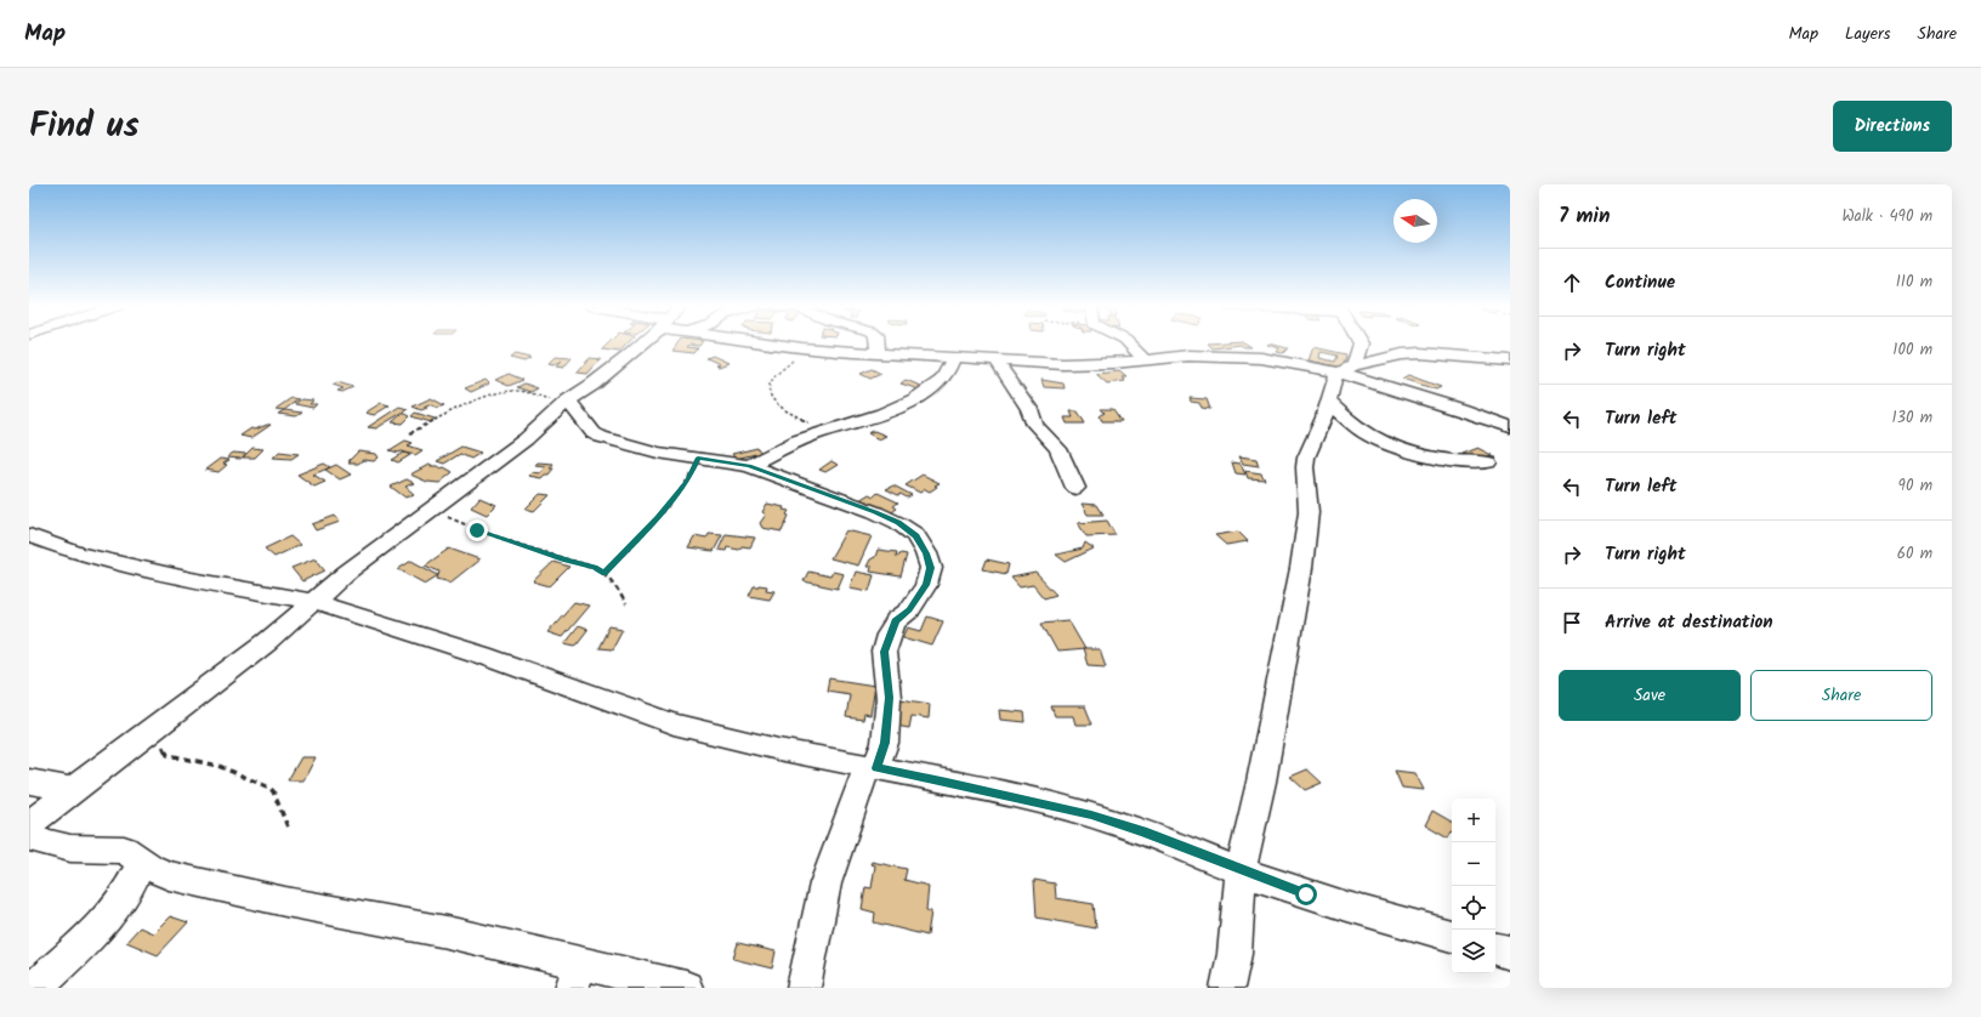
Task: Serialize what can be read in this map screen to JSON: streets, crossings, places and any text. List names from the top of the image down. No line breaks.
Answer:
{"north":"left","page":{"header":"Map","nav":["Map","Layers","Share"],"title":"Find us","buttons":["Directions",["Save","Share"]],"heading":["7 min","Walk · 490 m"],"list":[["Continue","110 m"],["Turn right","100 m"],["Turn left","130 m"],["Turn left","90 m"],["Turn right","60 m"],"Arrive at destination"],"map_buttons":["+","−"]}}
